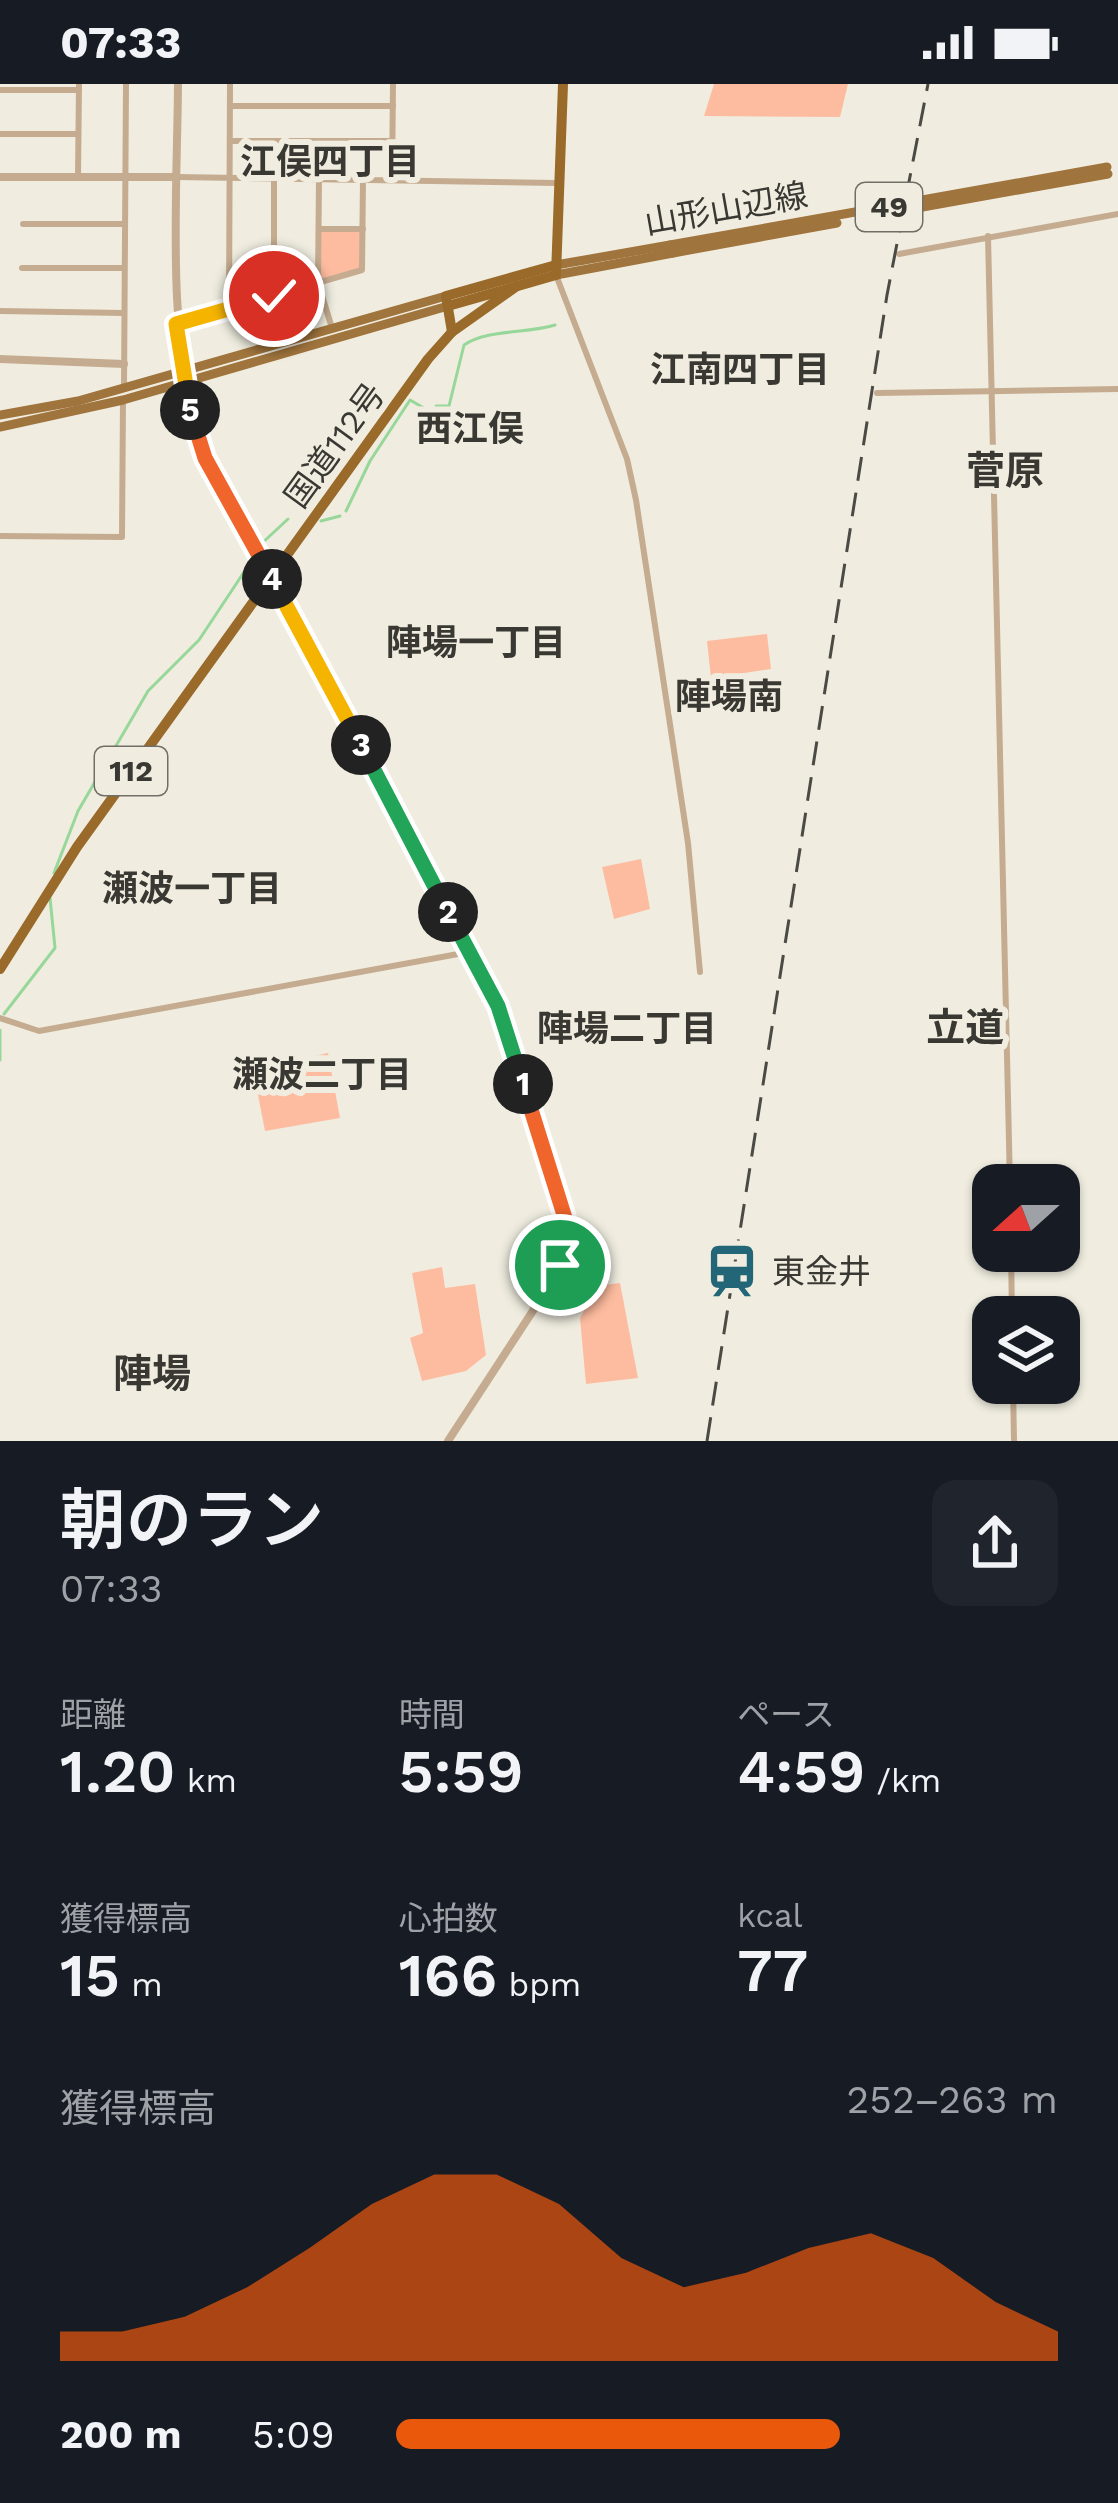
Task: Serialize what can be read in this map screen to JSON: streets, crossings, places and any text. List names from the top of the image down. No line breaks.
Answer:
{"streets":{"highway":["国道112号","112"],"main road":["49","山形山辺線"]},"districts":["江俣四丁目","江南四丁目","西江俣","菅原","陣場一丁目","陣場南","瀬波一丁目","立道","陣場二丁目","瀬波二丁目","陣場"],"places":{"station":["東金井"]},"north":"left","page":{"status":"07:33","pins":["5","4","3","2","1"],"heading":["朝のラン","07:33"],"stats":[["距離","1.20 km"],["時間","5:59"],["ペース","4:59 /km"],["獲得標高","15 m"],["心拍数","166 bpm"],["kcal","77"]],"chart":["獲得標高","252–263 m"],"list":[{"name":"200 m","note":"5:09"}]}}
